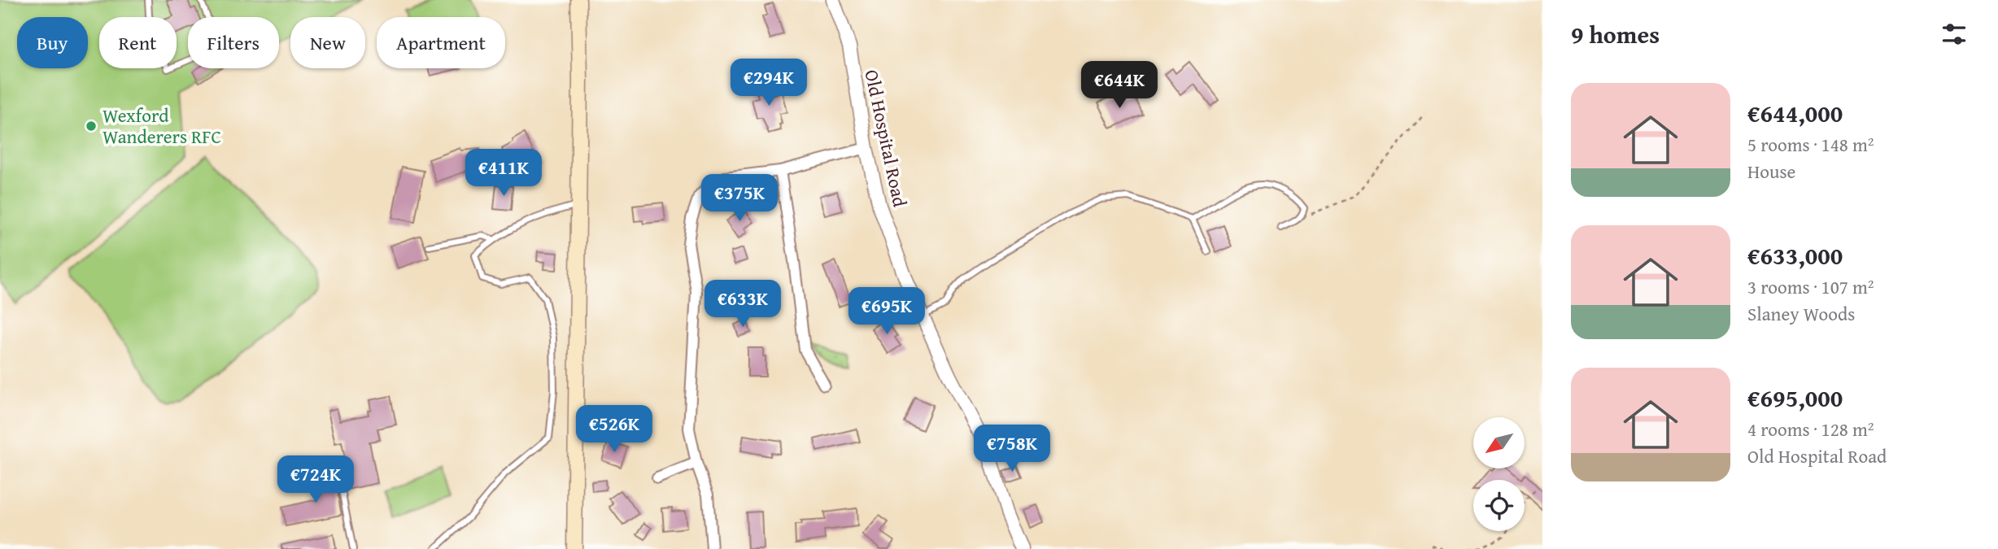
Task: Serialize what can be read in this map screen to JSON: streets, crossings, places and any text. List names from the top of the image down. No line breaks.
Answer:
{"streets":{"street":["Old Hospital Road"]},"places":["Wexford Wanderers RFC"],"north":"bottom left","page":{"heading":"9 homes","chip":["Buy","Rent","Filters","New","Apartment"],"price":["€294K","€644K","€411K","€375K","€633K","€695K","€526K","€758K","€724K"],"list":[{"name":"€644,000","note":"5 rooms · 148 m² · House"},{"name":"€633,000","note":"3 rooms · 107 m² · Slaney Woods"},{"name":"€695,000","note":"4 rooms · 128 m² · Old Hospital Road"}]}}
